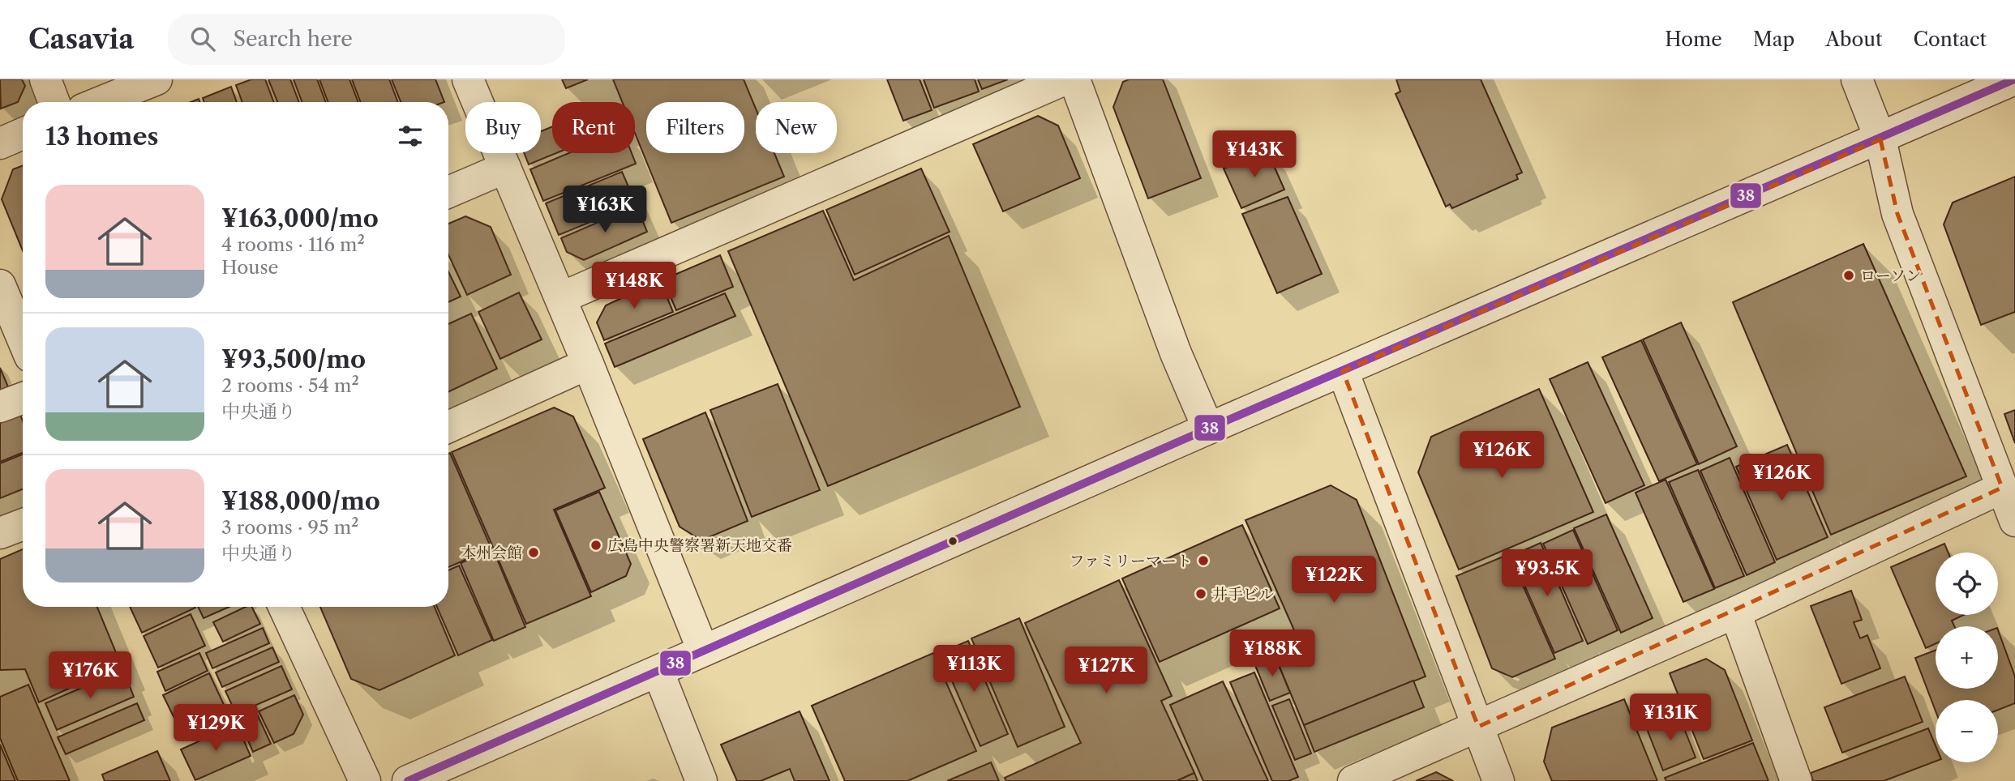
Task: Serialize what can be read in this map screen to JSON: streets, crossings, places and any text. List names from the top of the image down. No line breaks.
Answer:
{"places":["ローソン","広島中央警察署新天地交番","本州会館","ファミリーマート","井手ビル"],"lines":["transit line 38"],"page":{"header":"Casavia","search":"Search here","nav":["Home","Map","About","Contact"],"chip":["Buy","Rent","Filters","New"],"heading":"13 homes","price":["¥143K","¥163K","¥148K","¥126K","¥126K","¥93.5K","¥122K","¥188K","¥113K","¥127K","¥176K","¥131K","¥129K"],"list":[{"name":"¥163,000/mo","note":"4 rooms · 116 m² · House"},{"name":"¥93,500/mo","note":"2 rooms · 54 m² · 中央通り"},{"name":"¥188,000/mo","note":"3 rooms · 95 m² · 中央通り"}],"map_buttons":["+","−"]}}
